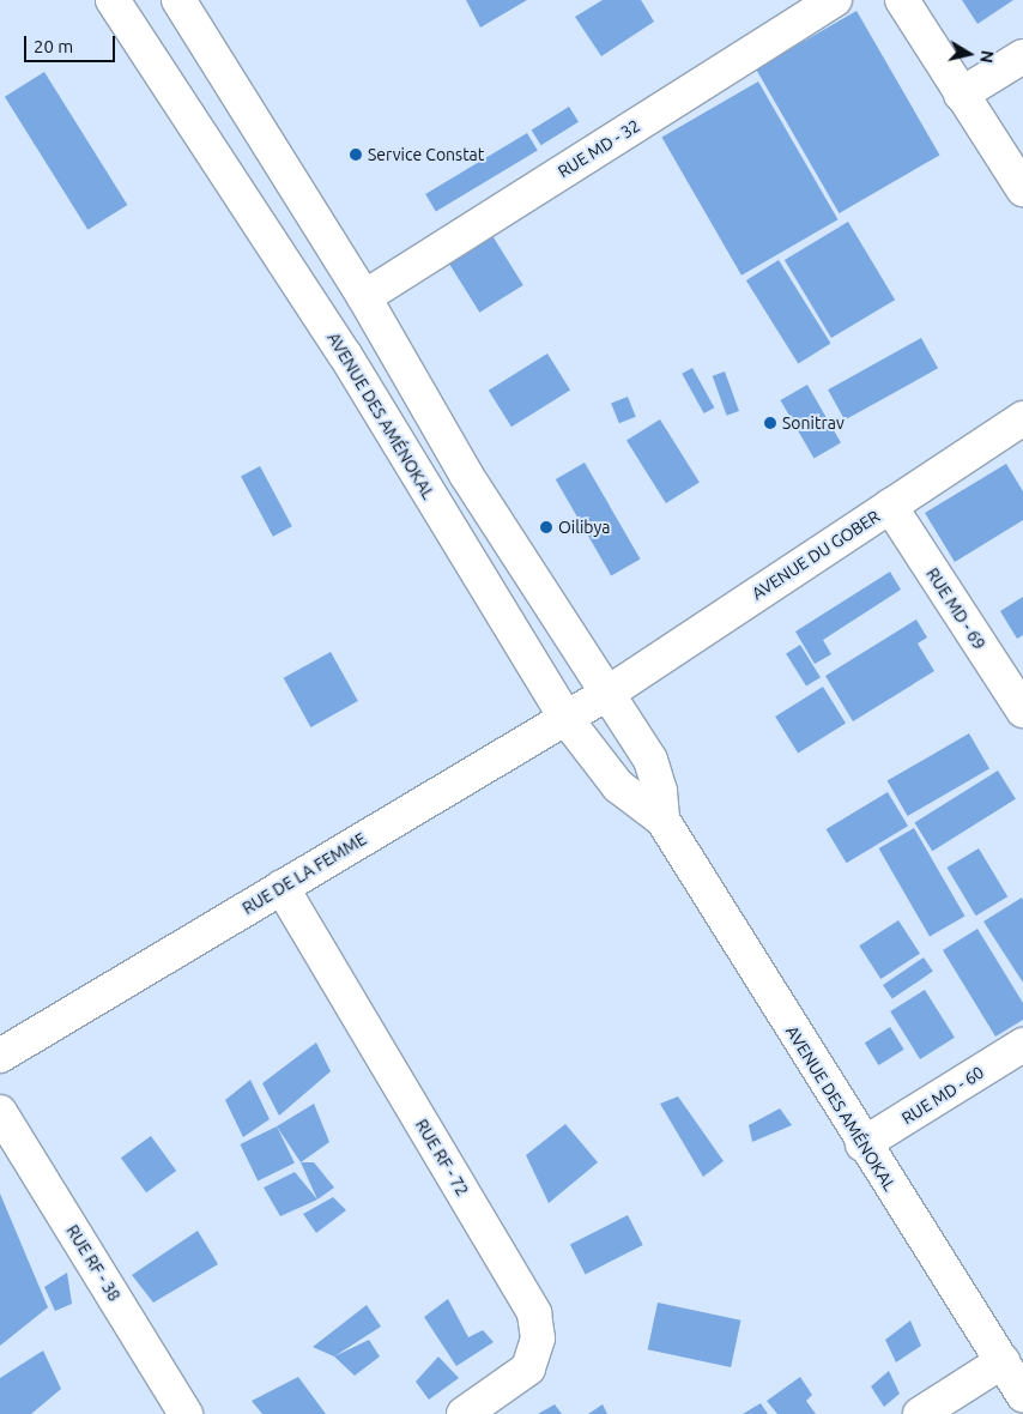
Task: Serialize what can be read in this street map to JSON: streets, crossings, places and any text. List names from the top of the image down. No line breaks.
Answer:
{"streets":{"street":["RUE MD - 32","AVENUE DES AMÉNOKAL","AVENUE DU GOBER","RUE MD - 69","RUE DE LA FEMME","RUE MD - 60","RUE RF - 72","RUE RF - 38"]},"crossings":[["RUE MD - 32","AVENUE DES AMÉNOKAL"],["AVENUE DES AMÉNOKAL","AVENUE DU GOBER"],["AVENUE DES AMÉNOKAL","RUE DE LA FEMME"],["AVENUE DES AMÉNOKAL","RUE MD - 60"],["AVENUE DU GOBER","RUE MD - 69"],["AVENUE DU GOBER","RUE DE LA FEMME"],["RUE DE LA FEMME","RUE RF - 72"]],"places":["Service Constat","Sonitrav","Oilibya"],"scale_bar":"20 m","north":"right"}
